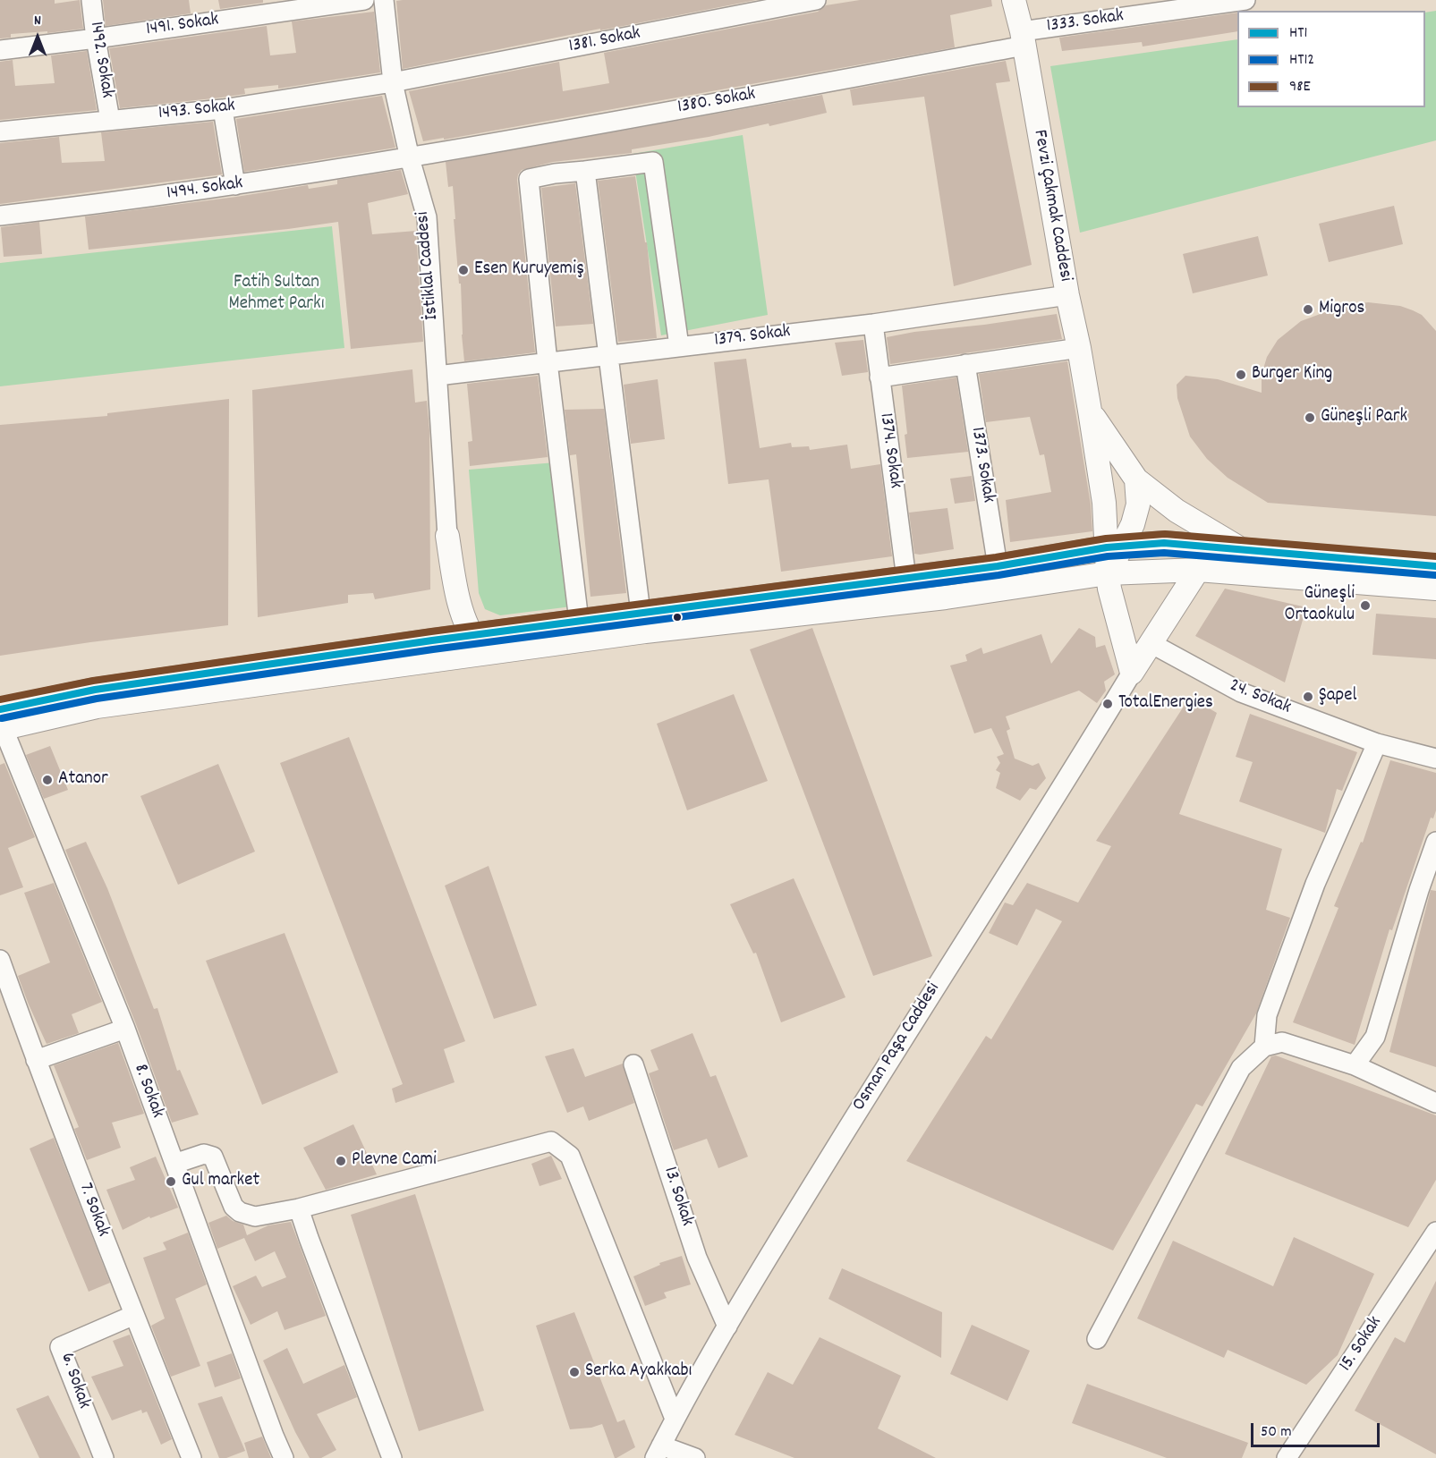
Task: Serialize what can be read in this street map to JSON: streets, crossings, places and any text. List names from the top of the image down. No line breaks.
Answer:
{"streets":{"main road":["Fevzi Çakmak Caddesi","Osman Paşa Caddesi"],"street":["1333. Sokak","1491. Sokak","1381. Sokak","1492. Sokak","1380. Sokak","1493. Sokak","1494. Sokak","İstiklal Caddesi","1379. Sokak","1374. Sokak","1373. Sokak","24. Sokak","8. Sokak","13. Sokak","7. Sokak","15. Sokak","6. Sokak"]},"crossings":[["1333. Sokak","1380. Sokak"],["1333. Sokak","Fevzi Çakmak Caddesi"],["1491. Sokak","1492. Sokak"],["1381. Sokak","1493. Sokak"],["1381. Sokak","İstiklal Caddesi"],["1492. Sokak","1493. Sokak"],["1380. Sokak","1494. Sokak"],["1380. Sokak","Fevzi Çakmak Caddesi"],["1380. Sokak","İstiklal Caddesi"],["1493. Sokak","İstiklal Caddesi"],["1494. Sokak","İstiklal Caddesi"],["Fevzi Çakmak Caddesi","1379. Sokak"],["Fevzi Çakmak Caddesi","Osman Paşa Caddesi"],["İstiklal Caddesi","1379. Sokak"],["1379. Sokak","1374. Sokak"],["24. Sokak","Osman Paşa Caddesi"],["Osman Paşa Caddesi","13. Sokak"],["7. Sokak","6. Sokak"]],"parks":["Fatih Sultan Mehmet Parkı"],"places":["Esen Kuruyemiş","Migros","Burger King","Güneşli Park","Güneşli Ortaokulu","Şapel","TotalEnergies","Atanor","Plevne Cami","Gul market","Serka Ayakkabı"],"lines":["transit line 98E","transit line HT1","transit line HT12"],"legend":["HT1","HT12","98E"],"scale_bar":"50 m","north":"top"}
